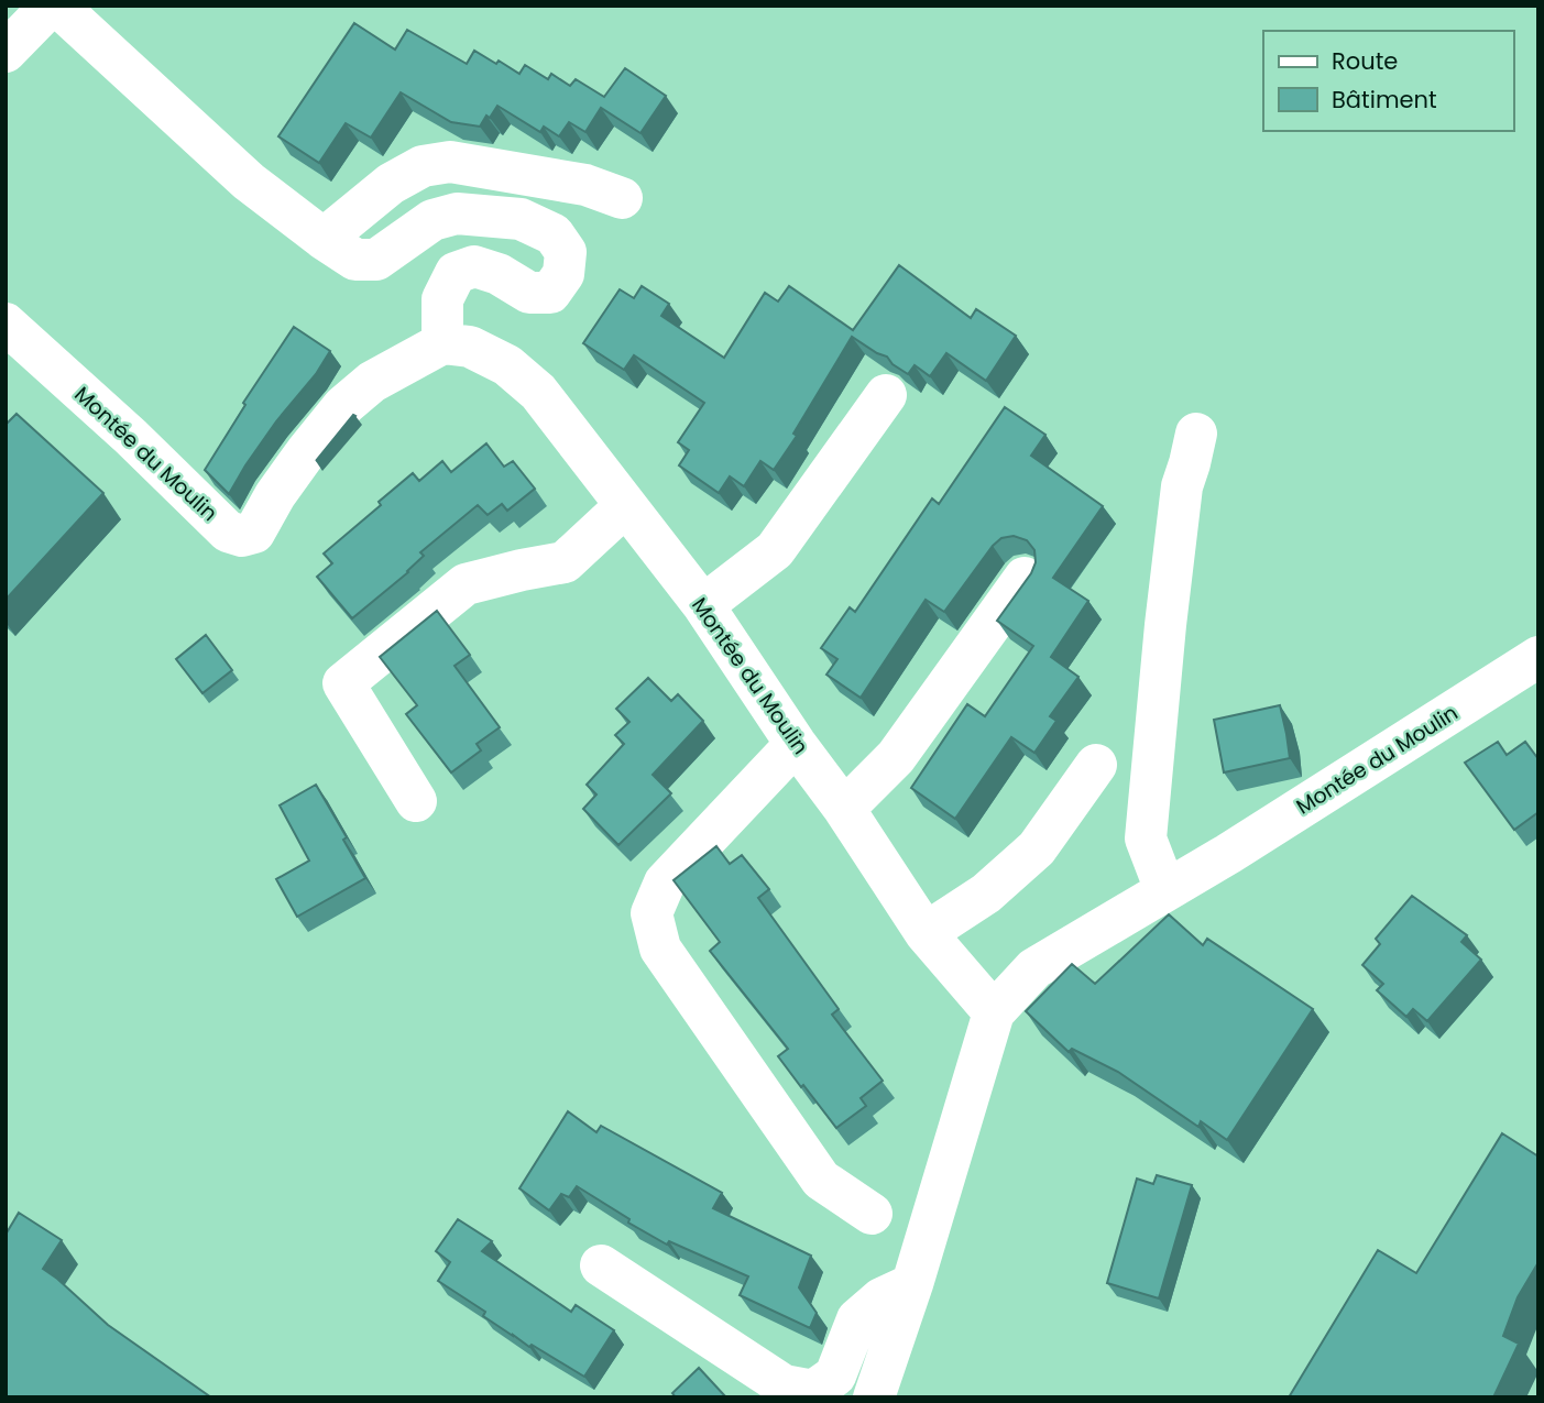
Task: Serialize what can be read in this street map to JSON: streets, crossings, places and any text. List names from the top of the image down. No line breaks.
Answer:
{"streets":{"street":["Montée du Moulin"]},"legend":["Route","Bâtiment"]}
